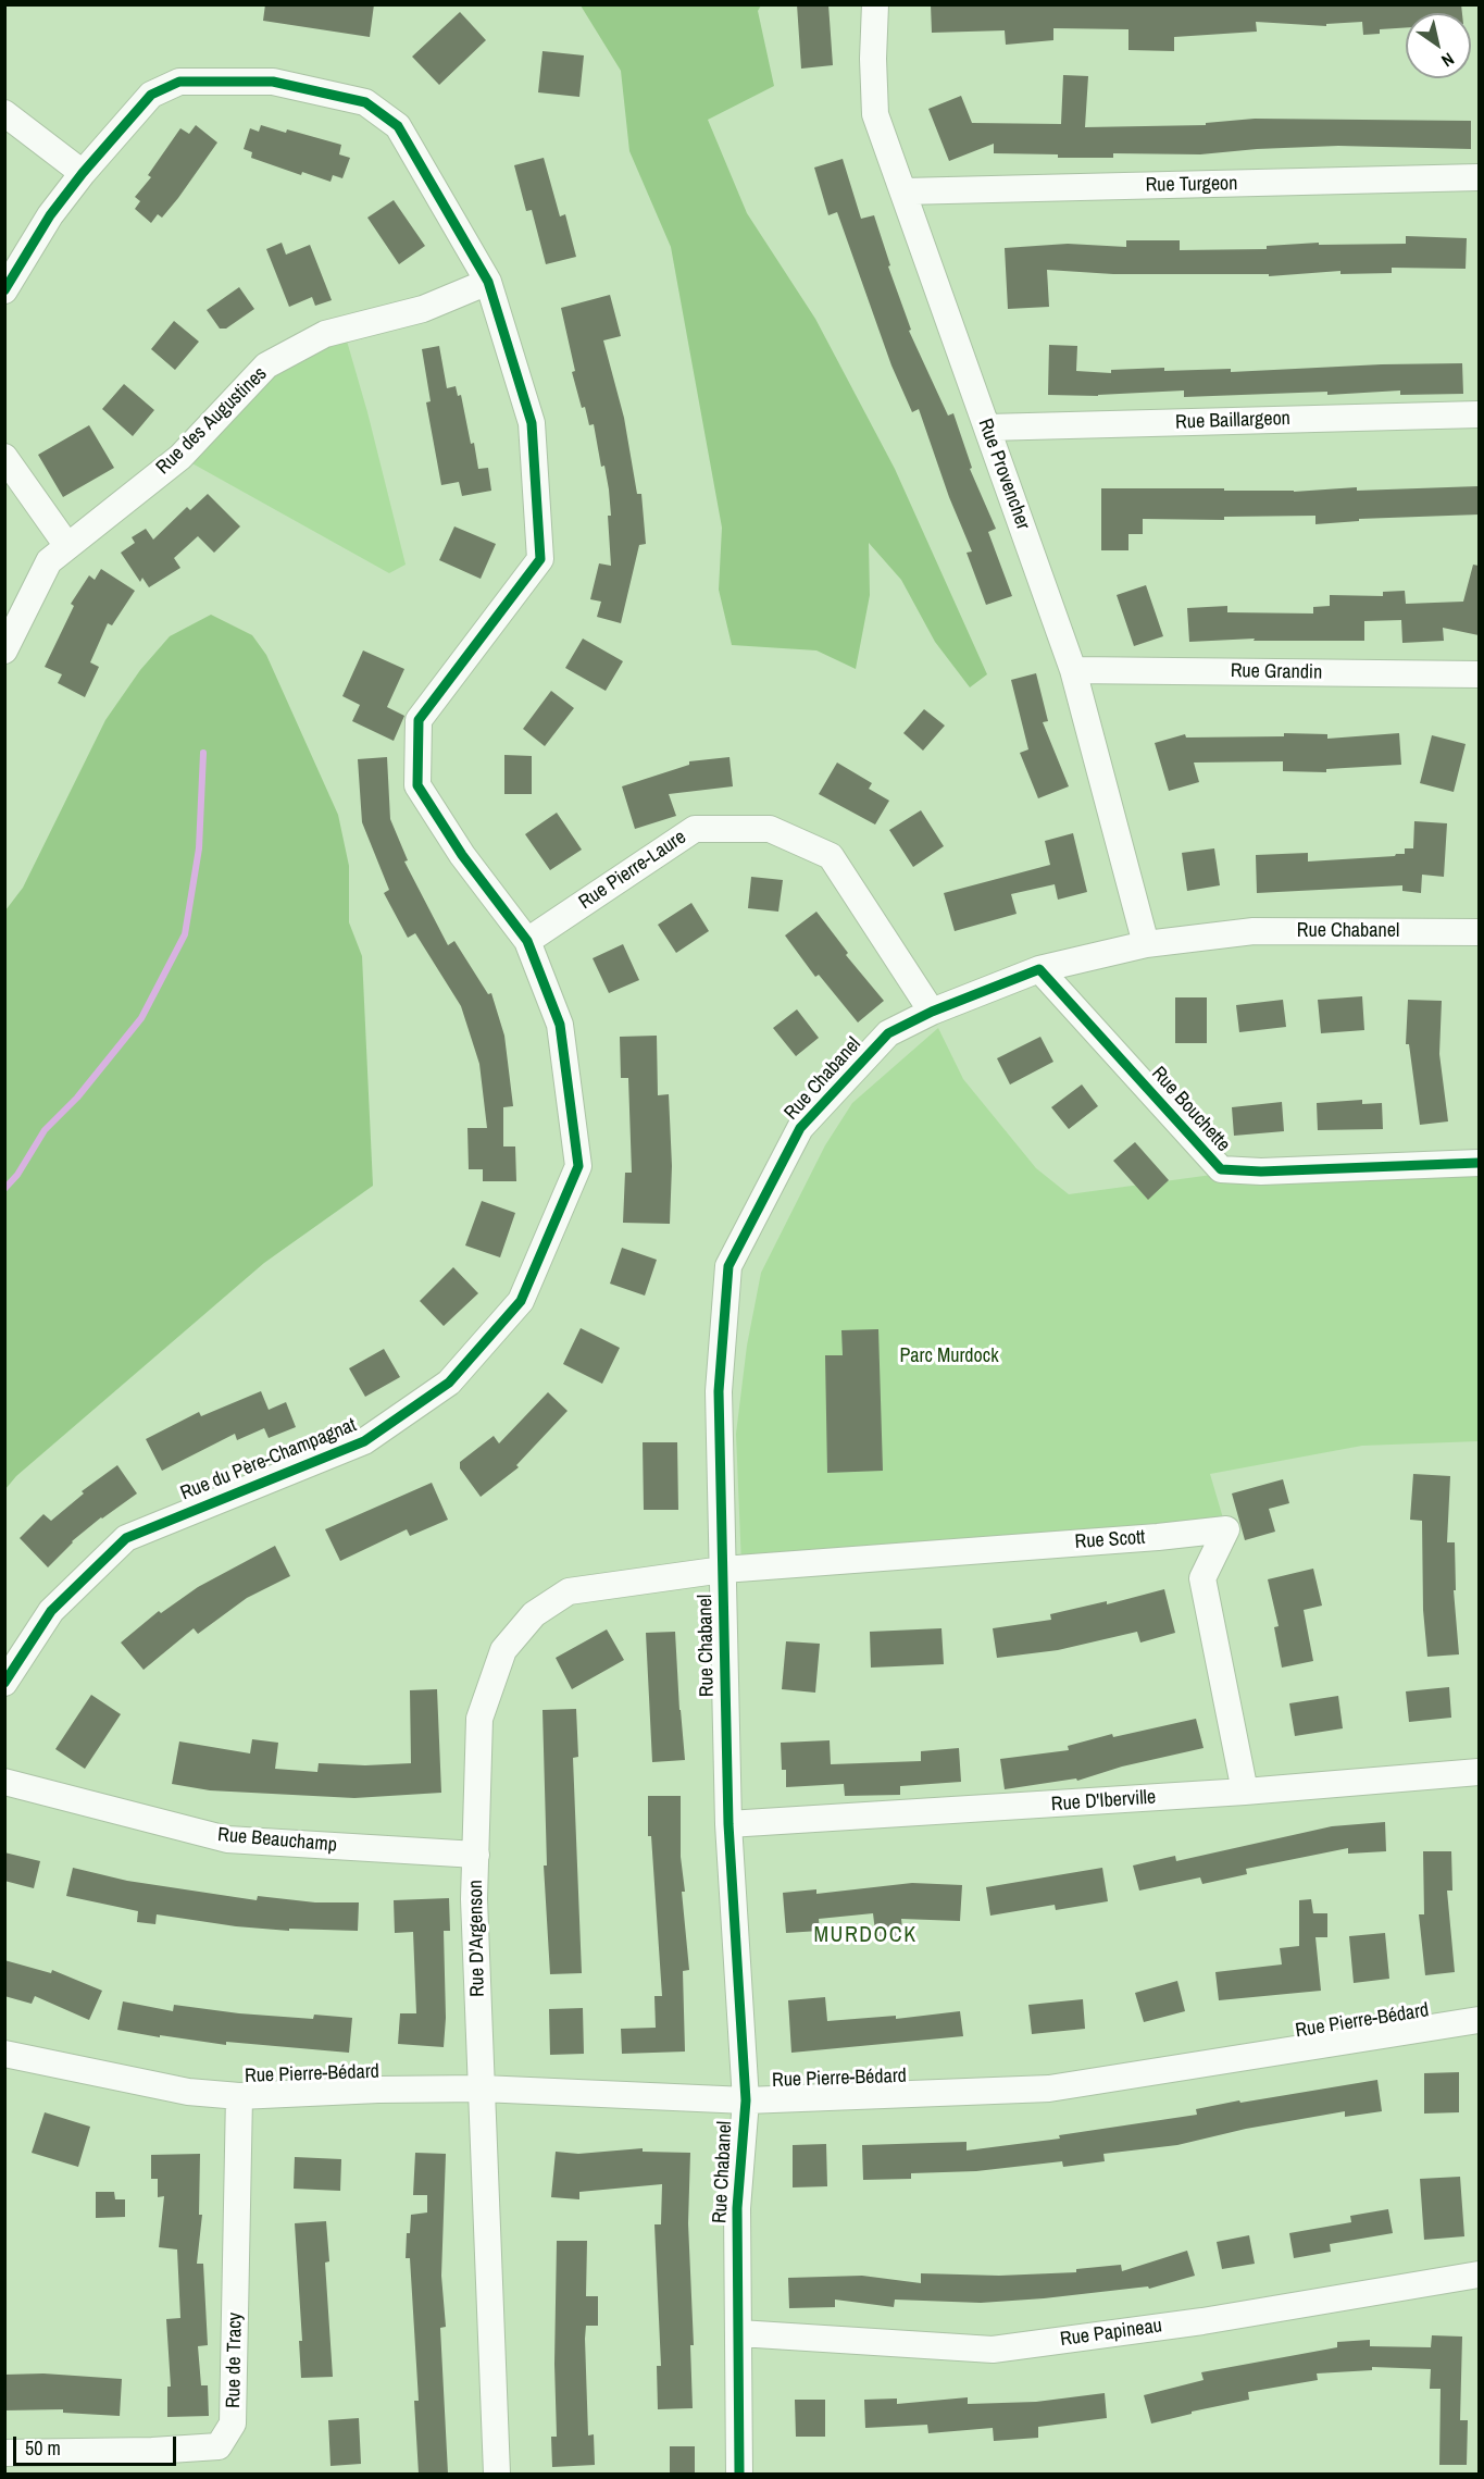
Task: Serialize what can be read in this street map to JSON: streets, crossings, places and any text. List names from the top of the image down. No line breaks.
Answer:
{"streets":{"street":["Rue Turgeon","Rue des Augustines","Rue Baillargeon","Rue Provencher","Rue Grandin","Rue Pierre-Laure","Rue Chabanel","Rue Bouchette","Rue du Père-Champagnat","Rue Scott","Rue D'Iberville","Rue Beauchamp","Rue D'Argenson","Rue Pierre-Bédard","Rue Papineau","Rue de Tracy"]},"crossings":[["Rue Turgeon","Rue Provencher"],["Rue des Augustines","Rue du Père-Champagnat"],["Rue Baillargeon","Rue Provencher"],["Rue Provencher","Rue Grandin"],["Rue Provencher","Rue Chabanel"],["Rue Pierre-Laure","Rue Chabanel"],["Rue Pierre-Laure","Rue du Père-Champagnat"],["Rue Chabanel","Rue Bouchette"],["Rue Chabanel","Rue Scott"],["Rue Chabanel","Rue D'Iberville"],["Rue Chabanel","Rue D'Argenson"],["Rue Chabanel","Rue Pierre-Bédard"],["Rue Chabanel","Rue Papineau"],["Rue Scott","Rue D'Iberville"],["Rue Scott","Rue D'Argenson"],["Rue Beauchamp","Rue D'Argenson"],["Rue D'Argenson","Rue Pierre-Bédard"],["Rue Pierre-Bédard","Rue de Tracy"]],"districts":["MURDOCK"],"parks":["Parc Murdock"],"scale_bar":"50 m","north":"bottom right"}
